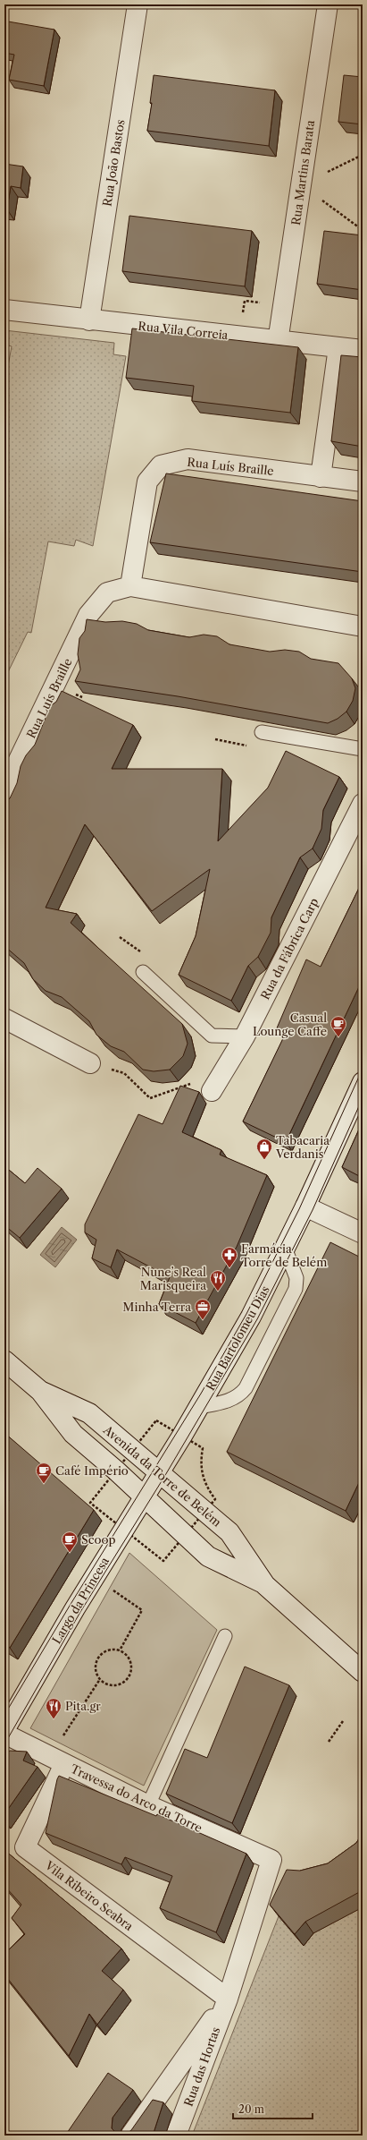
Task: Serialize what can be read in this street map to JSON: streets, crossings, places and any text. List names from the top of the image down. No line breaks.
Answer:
{"streets":{"street":["Rua João Bastos","Rua Martins Barata","Rua Vila Correia","Rua Luís Braille","Rua da Fábrica Carp","Rua Bartolomeu Dias","Avenida da Torre de Belém","Largo da Princesa","Travessa do Arco da Torre","Vila Ribeiro Seabra","Rua das Hortas"]},"crossings":[["Rua João Bastos","Rua Vila Correia"],["Rua Martins Barata","Rua Vila Correia"],["Rua Bartolomeu Dias","Avenida da Torre de Belém"],["Rua Bartolomeu Dias","Largo da Princesa"],["Avenida da Torre de Belém","Largo da Princesa"],["Travessa do Arco da Torre","Vila Ribeiro Seabra"],["Travessa do Arco da Torre","Rua das Hortas"],["Vila Ribeiro Seabra","Rua das Hortas"]],"places":{"cafe":["Casual Lounge Caffe","Café Império","Scoop"],"shop":["Tabacaria Verdanis"],"pharmacy":["Farmácia Torre de Belém"],"restaurant":["Nune’s Real Marisqueira","Pita.gr"],"office":["Minha Terra"]},"scale_bar":"20 m"}
